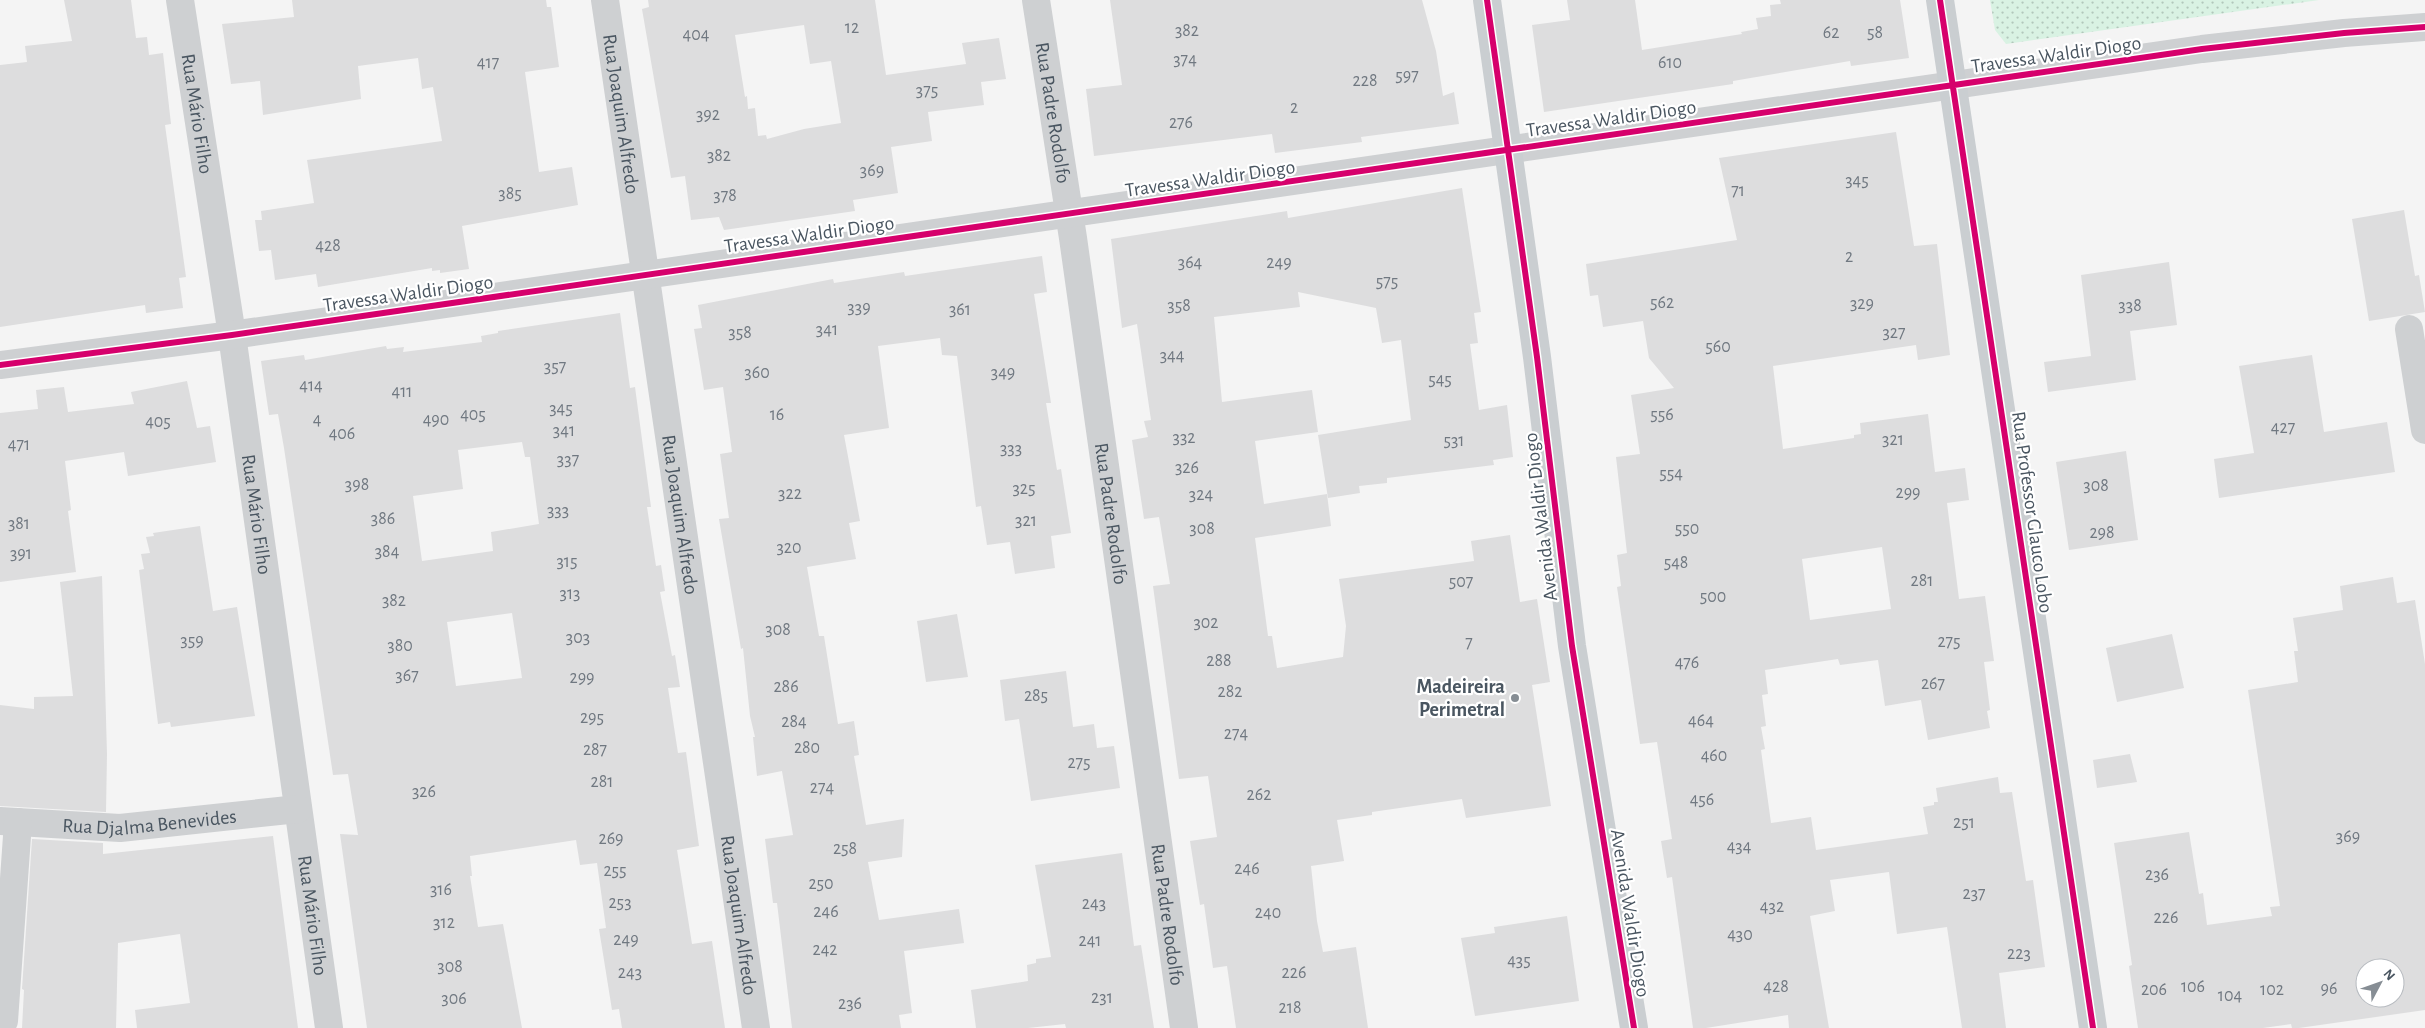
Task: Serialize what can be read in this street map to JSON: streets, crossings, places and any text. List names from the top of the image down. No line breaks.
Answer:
{"streets":{"main road":["Rua Professor Glauco Lobo","Avenida Waldir Diogo"],"street":["Travessa Waldir Diogo","Rua Mário Filho","Rua Joaquim Alfredo","Rua Padre Rodolfo","Rua Djalma Benevides"]},"crossings":[["Travessa Waldir Diogo","Rua Mário Filho"],["Travessa Waldir Diogo","Rua Joaquim Alfredo"],["Travessa Waldir Diogo","Rua Padre Rodolfo"],["Travessa Waldir Diogo","Rua Professor Glauco Lobo"],["Travessa Waldir Diogo","Avenida Waldir Diogo"],["Rua Mário Filho","Rua Djalma Benevides"]],"places":["Madeireira Perimetral"],"house_numbers":["12","382","62","58","404","374","417","610","597","228","375","2","392","276","382","369","345","71","385","378","428","2","364","249","575","562","329","358","338","339","361","341","358","327","560","344","357","360","349","545","414","411","345","405","16","556","4","490","405","427","341","406","332","321","531","471","333","337","326","554","398","308","325","299","322","324","333","386","321","381","308","550","298","320","384","391","315","548","281","507","313","500","382","302","308","303","359","275","7","380","288","476","367","299","267","286","282","285","295","464","284","274","280","287","460","275","281","274","326","262","456","251","369","269","434","258","246","255","236","250","316","237","253","243","432","246","240","226","312","430","249","241","242","223","435","308","243","226","428","106","96","206","102","104","231","306","236","218"],"north":"top right"}
